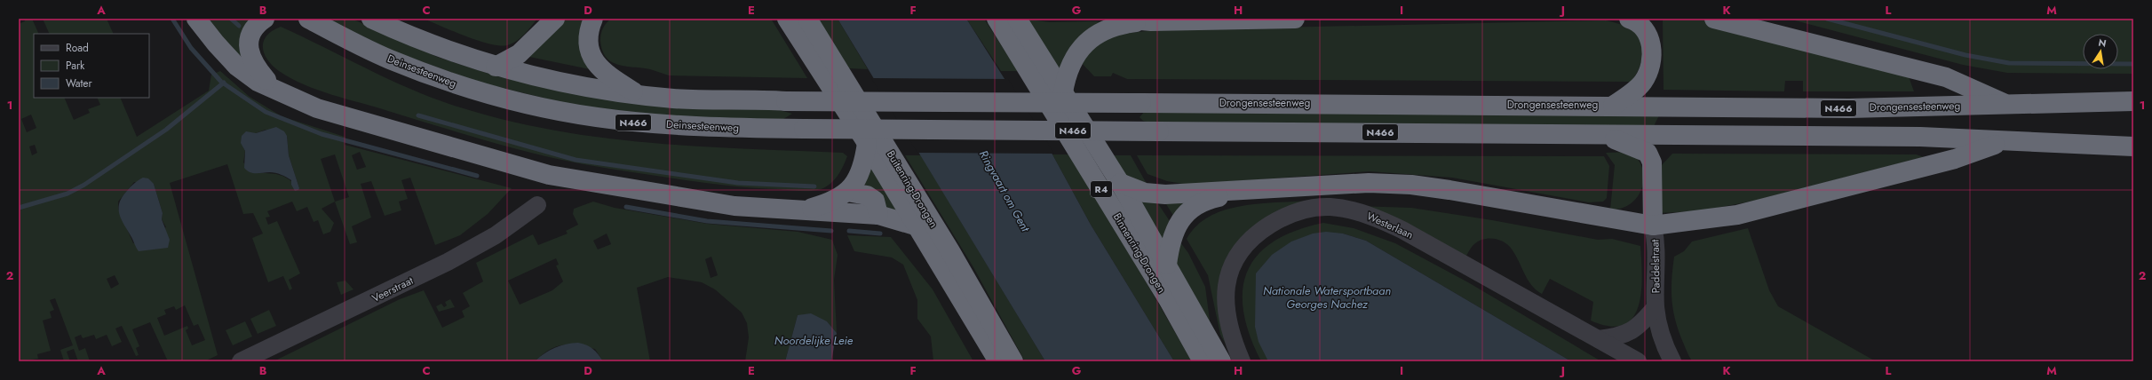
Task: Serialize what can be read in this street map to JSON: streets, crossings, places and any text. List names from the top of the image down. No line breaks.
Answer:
{"streets":{"highway":["Deinsesteenweg","Drongensesteenweg","N466","Buitenring-Drongen","R4","Binnenring-Drongen"],"street":["Westerlaan","Paddelstraat","Veerstraat"]},"crossings":[["Deinsesteenweg","N466"],["Drongensesteenweg","N466"],["Westerlaan","Paddelstraat"]],"water":["Ringvaart om Gent","Nationale Watersportbaan Georges Nachez","Noordelijke Leie"],"legend":["Road","Park","Water"],"north":"top","grid":{"columns":["A","B","C","D","E","F","G","H","I","J","K","L","M"],"rows":["1","2"]}}
